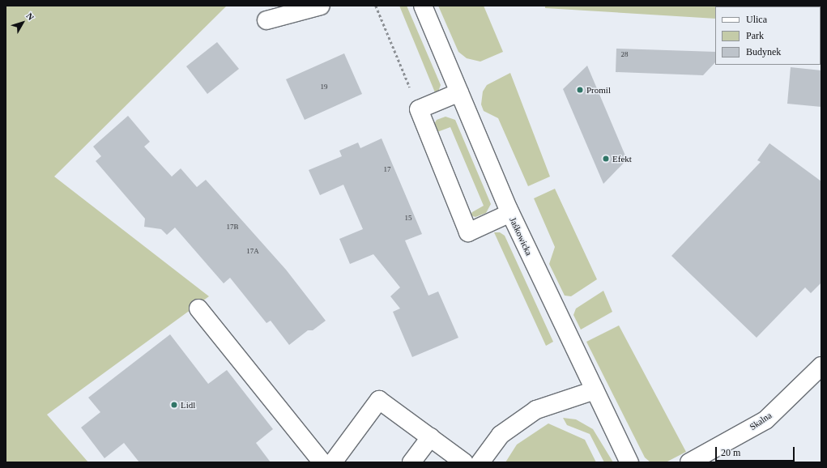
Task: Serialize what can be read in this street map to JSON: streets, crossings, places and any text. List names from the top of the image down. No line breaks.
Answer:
{"streets":{"street":["Jaśkowicka","Skalna"]},"places":["Promil","Efekt","Lidl"],"house_numbers":["28","19","17","15","17B","17A"],"legend":["Ulica","Park","Budynek"],"scale_bar":"20 m","north":"top right"}
